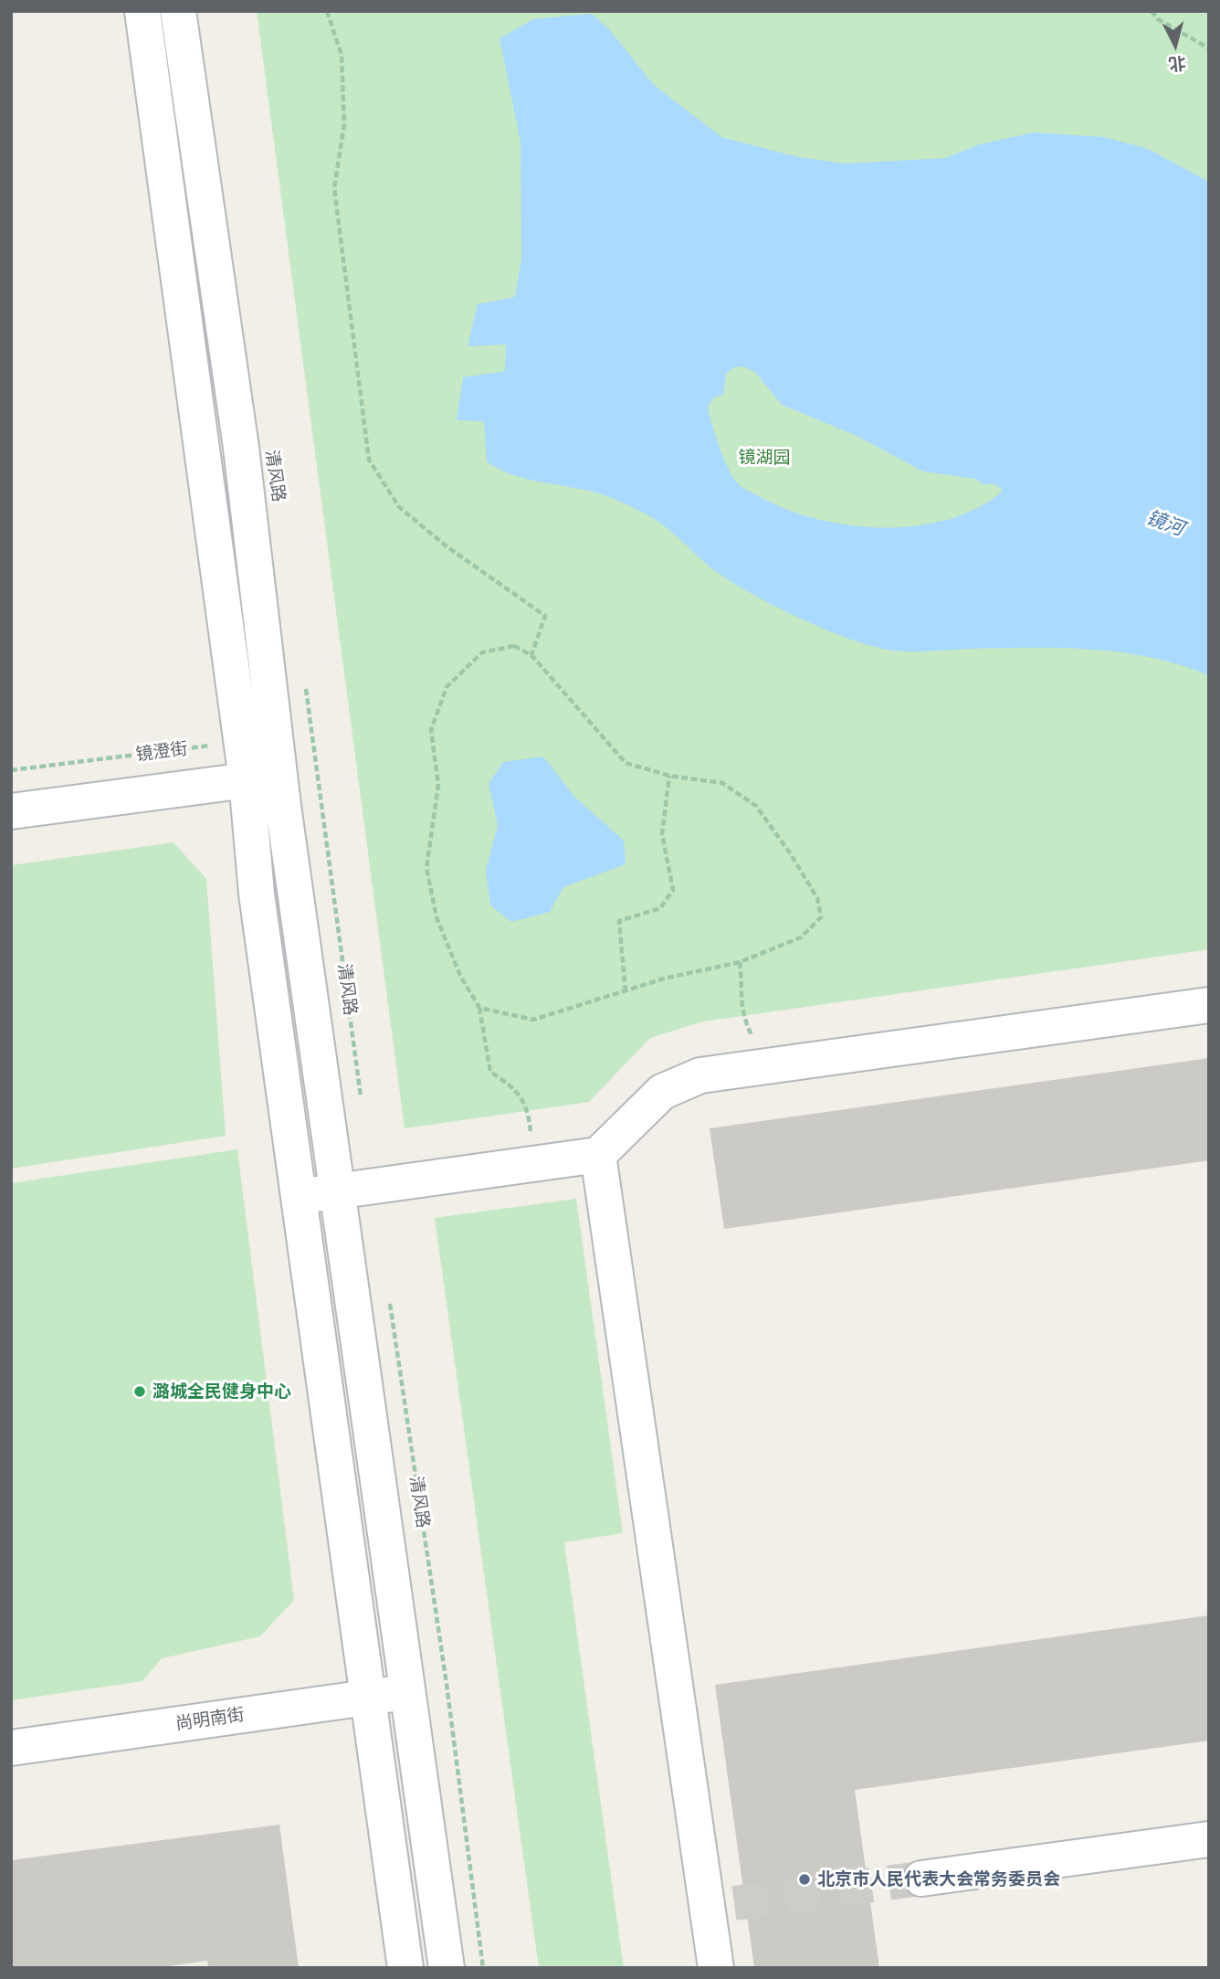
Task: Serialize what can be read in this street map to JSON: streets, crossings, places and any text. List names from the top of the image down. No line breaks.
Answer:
{"streets":{"street":["清风路","尚明南街"],"path":["镜澄街"]},"crossings":[["清风路","镜澄街"],["清风路","尚明南街"]],"water":["镜河"],"parks":["镜湖园"],"places":["潞城全民健身中心","北京市人民代表大会常务委员会"],"north":"bottom"}
